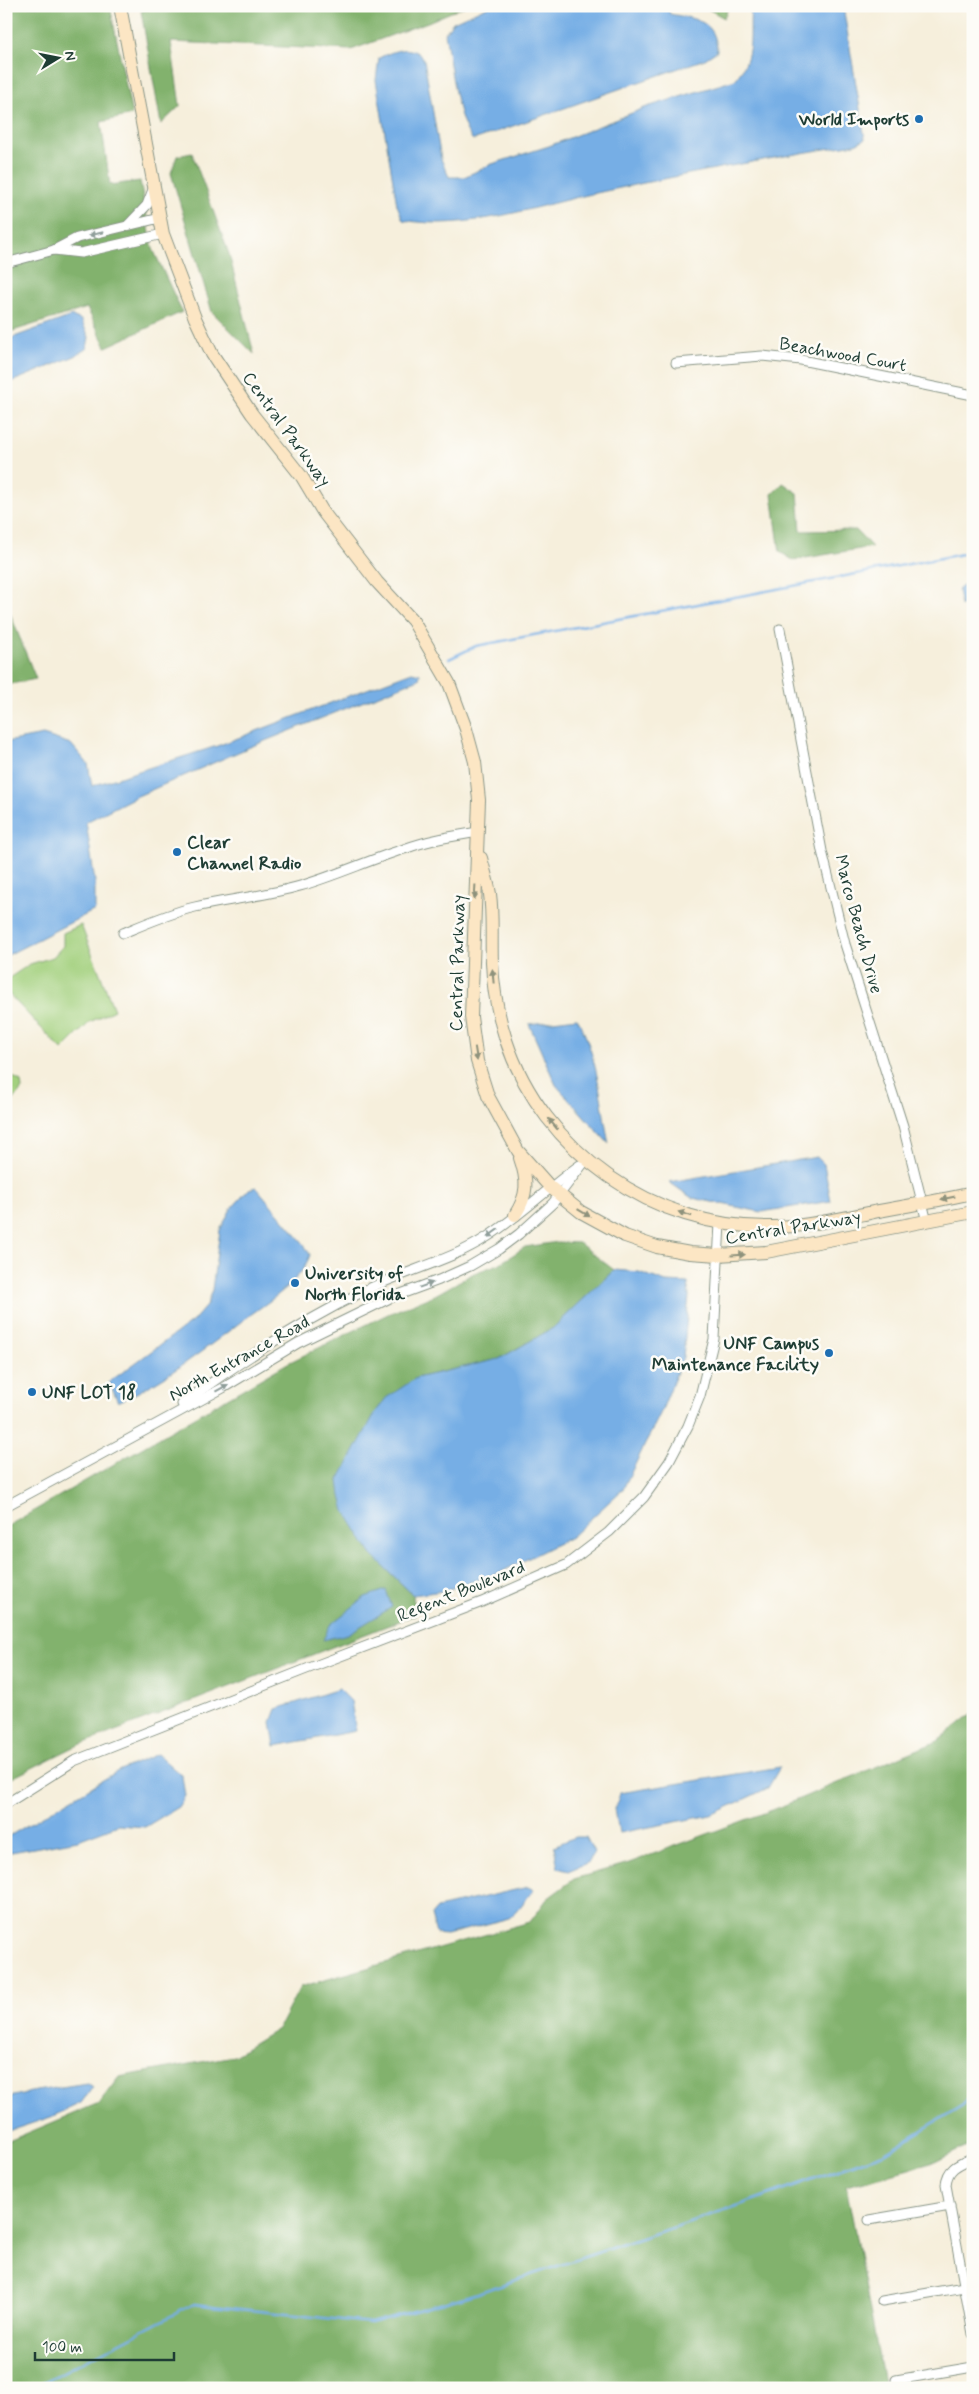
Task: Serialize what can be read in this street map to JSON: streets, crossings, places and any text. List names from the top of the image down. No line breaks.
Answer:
{"streets":{"street":["Beachwood Court","Central Parkway","Marco Beach Drive","North Entrance Road","Regent Boulevard"]},"crossings":[["Central Parkway","Marco Beach Drive"],["Central Parkway","North Entrance Road"],["Central Parkway","Regent Boulevard"]],"places":["World Imports","Clear Channel Radio","University of North Florida","UNF Campus Maintenance Facility","UNF LOT 18"],"scale_bar":"100 m","north":"right"}
